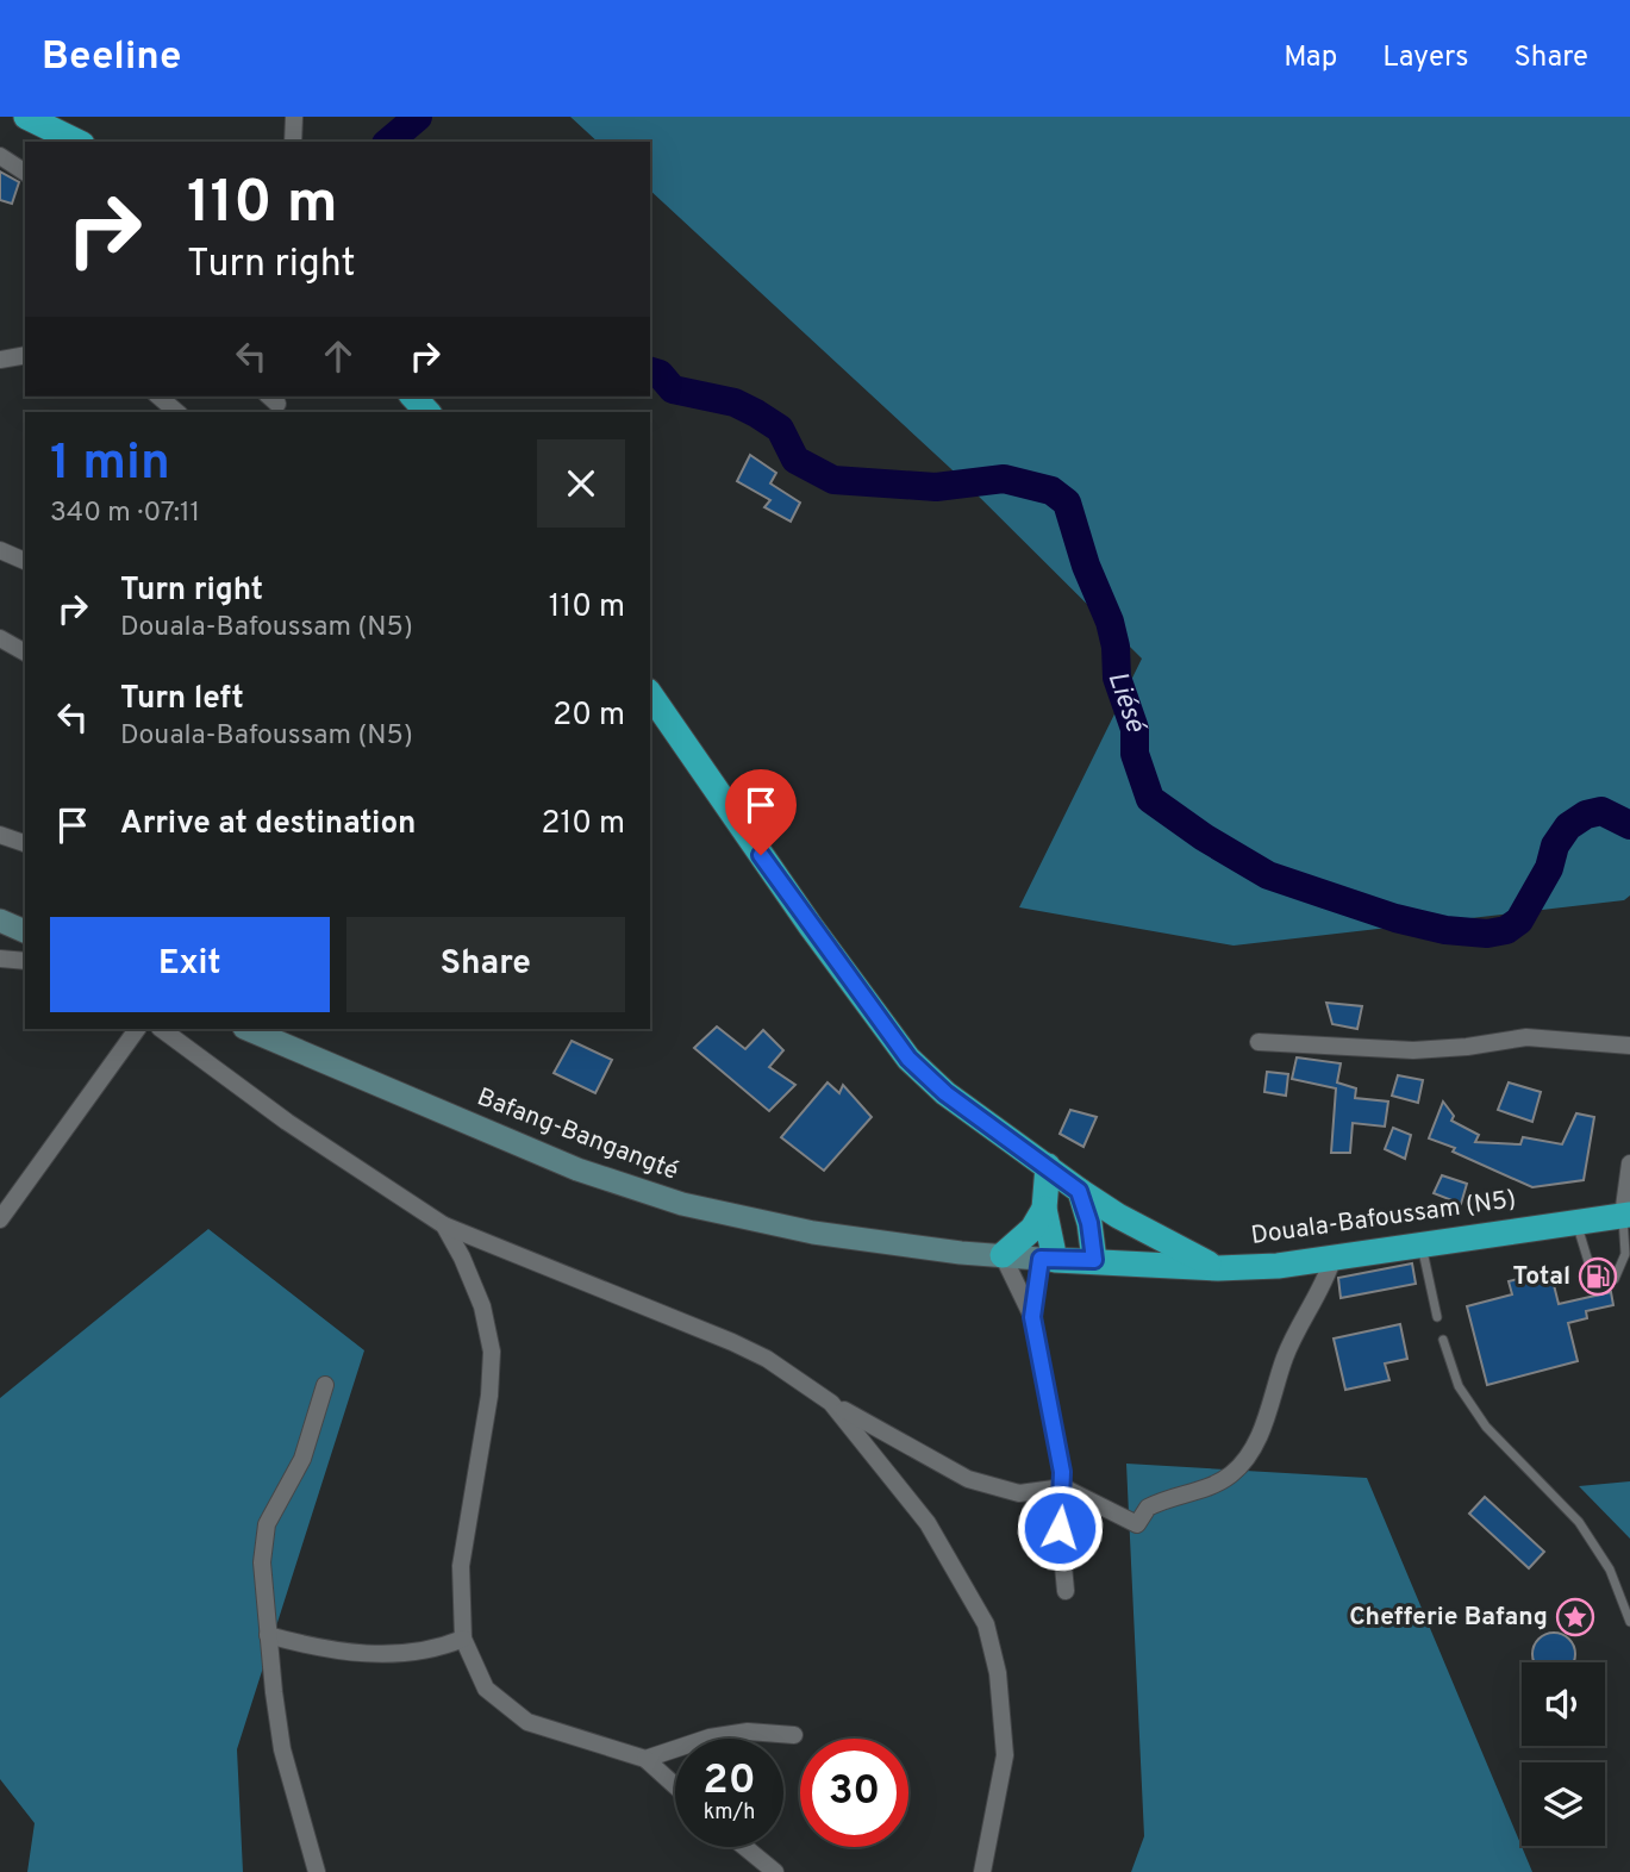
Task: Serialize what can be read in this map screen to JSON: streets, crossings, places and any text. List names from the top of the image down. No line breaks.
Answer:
{"streets":{"highway":["Douala-Bafoussam (N5)"],"street":["Bafang-Bangangté"]},"crossings":[["Bafang-Bangangté","Douala-Bafoussam (N5)"]],"water":["Liésé"],"places":{"fuel station":["Total"],"place":["Chefferie Bafang"]},"page":{"header":"Beeline","nav":["Map","Layers","Share"],"turn":["110 m","Turn right"],"heading":["1 min","340 m · 07:11"],"list":[{"name":"Turn right","note":"Douala-Bafoussam (N5)","value":"110 m"},{"name":"Turn left","note":"Douala-Bafoussam (N5)","value":"20 m"},{"name":"Arrive at destination","value":"210 m"}],"buttons":["Exit","Share"],"speed":"20 km/h","limit":"30"}}
